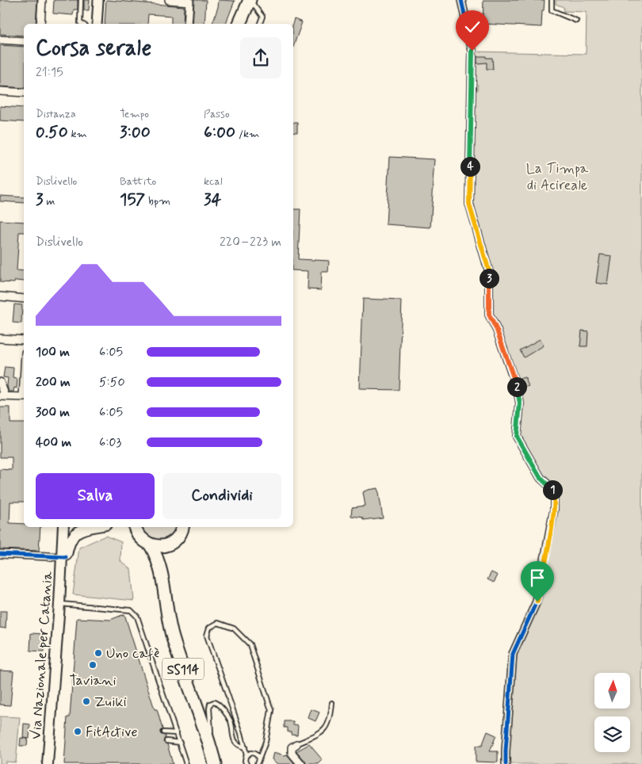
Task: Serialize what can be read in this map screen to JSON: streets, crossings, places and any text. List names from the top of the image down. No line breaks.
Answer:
{"streets":{"main road":["Via Nazionale per Catania","SS114"]},"parks":["La Timpa di Acireale"],"places":["Uno cafè","Taviani","Zuiki","FitActive"],"north":"top","page":{"heading":["Corsa serale","21:15"],"stats":[["Distanza","0.50 km"],["Tempo","3:00"],["Passo","6:00 /km"],["Dislivello","3 m"],["Battito","157 bpm"],["kcal","34"]],"pins":["4","3","2","1"],"chart":["Dislivello","220–223 m"],"list":[{"name":"100 m","note":"6:05"},{"name":"200 m","note":"5:50"},{"name":"300 m","note":"6:05"},{"name":"400 m","note":"6:03"}],"buttons":["Salva","Condividi"]}}
